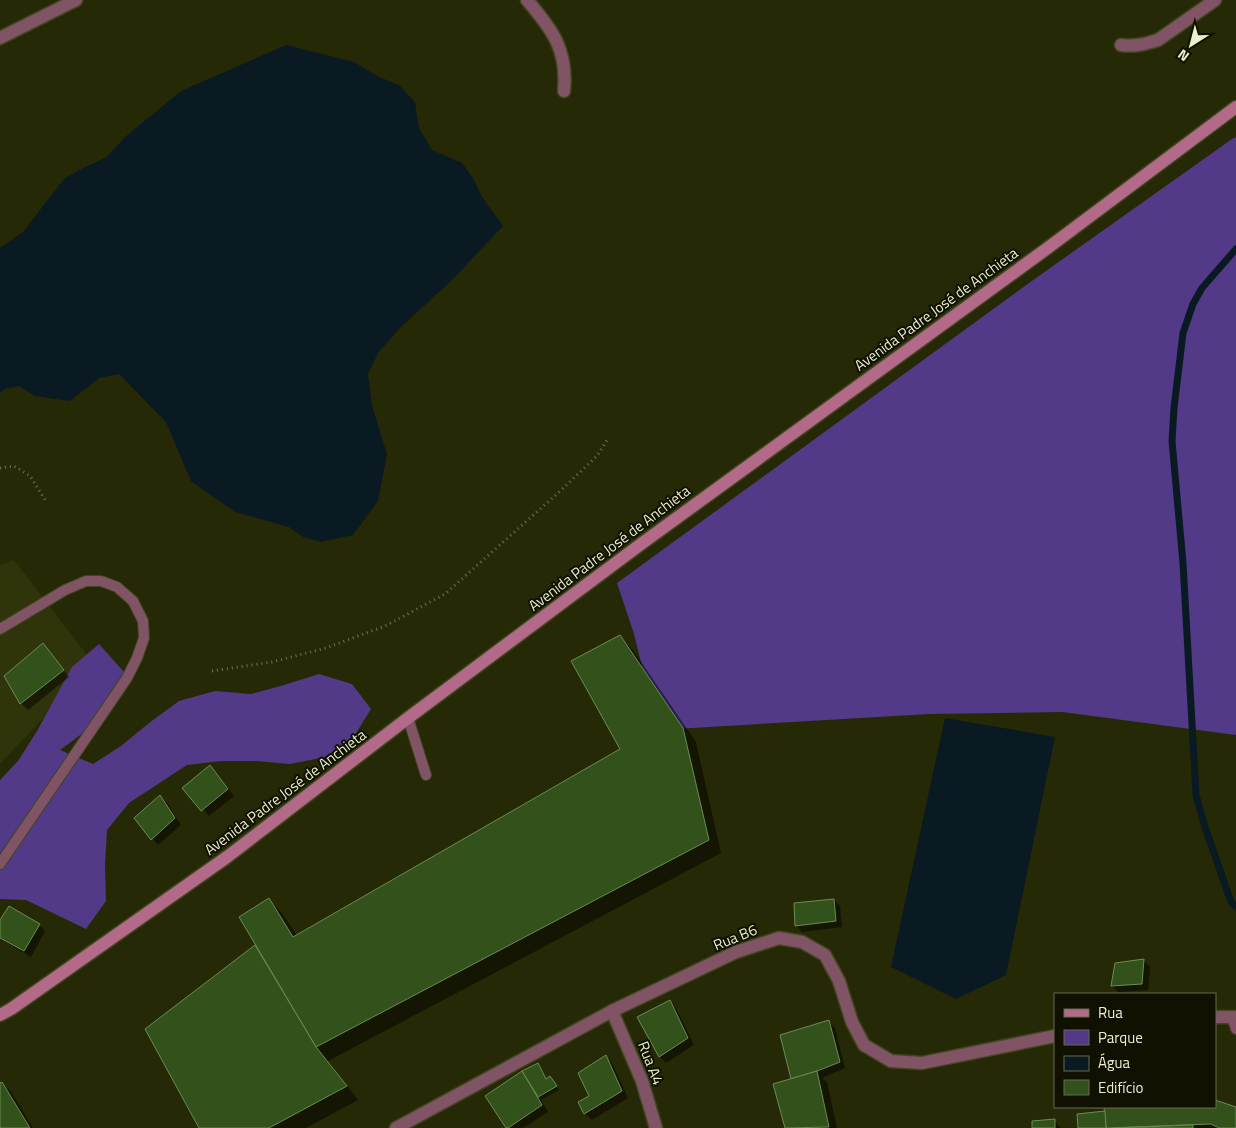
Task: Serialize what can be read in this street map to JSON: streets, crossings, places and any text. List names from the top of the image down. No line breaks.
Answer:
{"streets":{"main road":["Avenida Padre José de Anchieta"],"street":["Rua B6","Rua A4"]},"crossings":[["Rua B6","Rua A4"]],"legend":["Rua","Parque","Água","Edifício"],"north":"bottom left"}
